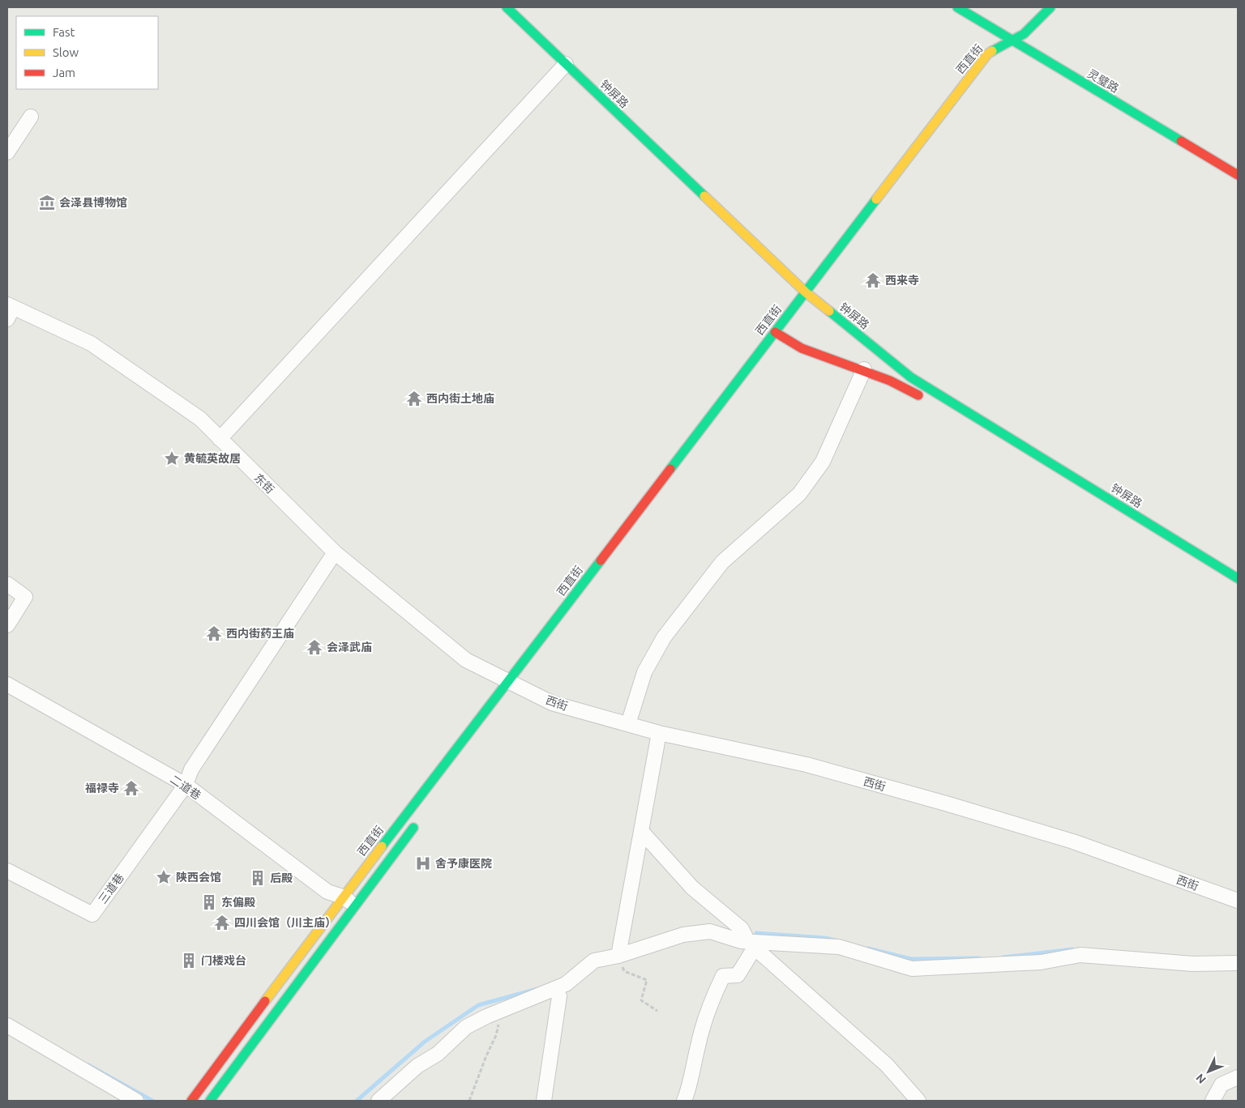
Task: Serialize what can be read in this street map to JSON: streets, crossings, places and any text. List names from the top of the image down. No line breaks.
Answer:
{"streets":{"street":["西直街","灵璧路","钟屏路","东街","西街","二道巷","三道巷"]},"crossings":[["西直街","灵璧路"],["西直街","钟屏路"],["西直街","东街"],["西直街","西街"],["西直街","二道巷"],["东街","西街"],["二道巷","三道巷"]],"places":{"museum":["会泽县博物馆"],"temple":["西来寺","西内街土地庙","西内街药王庙","会泽武庙","福禄寺","四川会馆（川主庙）"],"place":["黄毓英故居","陕西会馆"],"hospital":["舍予康医院"],"building":["后殿","东偏殿","门楼戏台"]},"legend":["Fast","Slow","Jam"],"north":"bottom left"}
